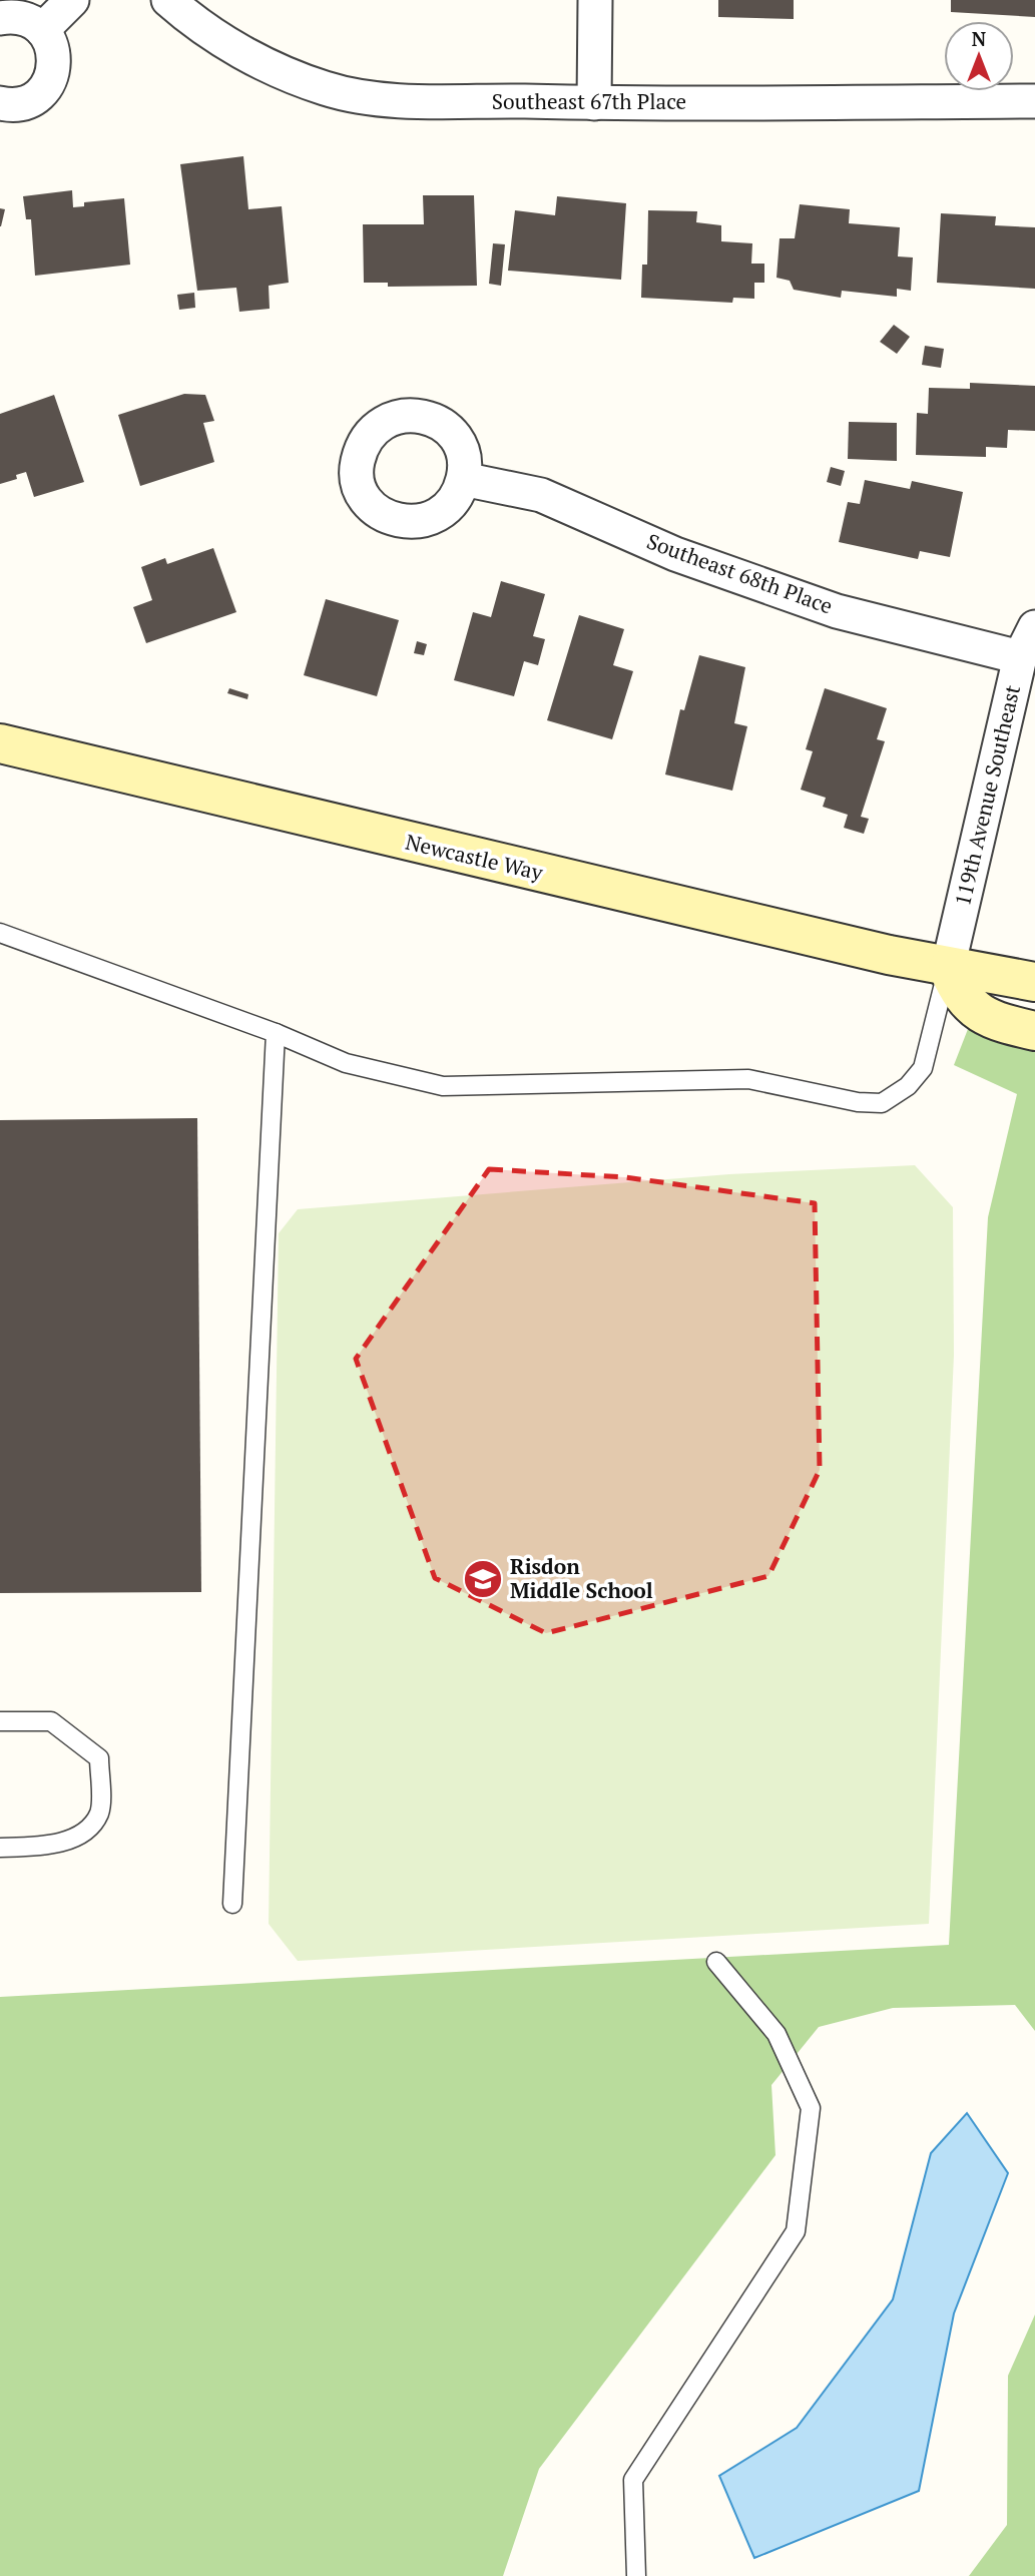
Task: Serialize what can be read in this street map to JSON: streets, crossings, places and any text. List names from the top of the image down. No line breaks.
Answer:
{"streets":{"main road":["Newcastle Way"],"street":["Southeast 67th Place","Southeast 68th Place","119th Avenue Southeast"]},"crossings":[["Southeast 68th Place","119th Avenue Southeast"],["119th Avenue Southeast","Newcastle Way"]],"places":{"school or university":["Risdon Middle School"]},"north":"top"}
